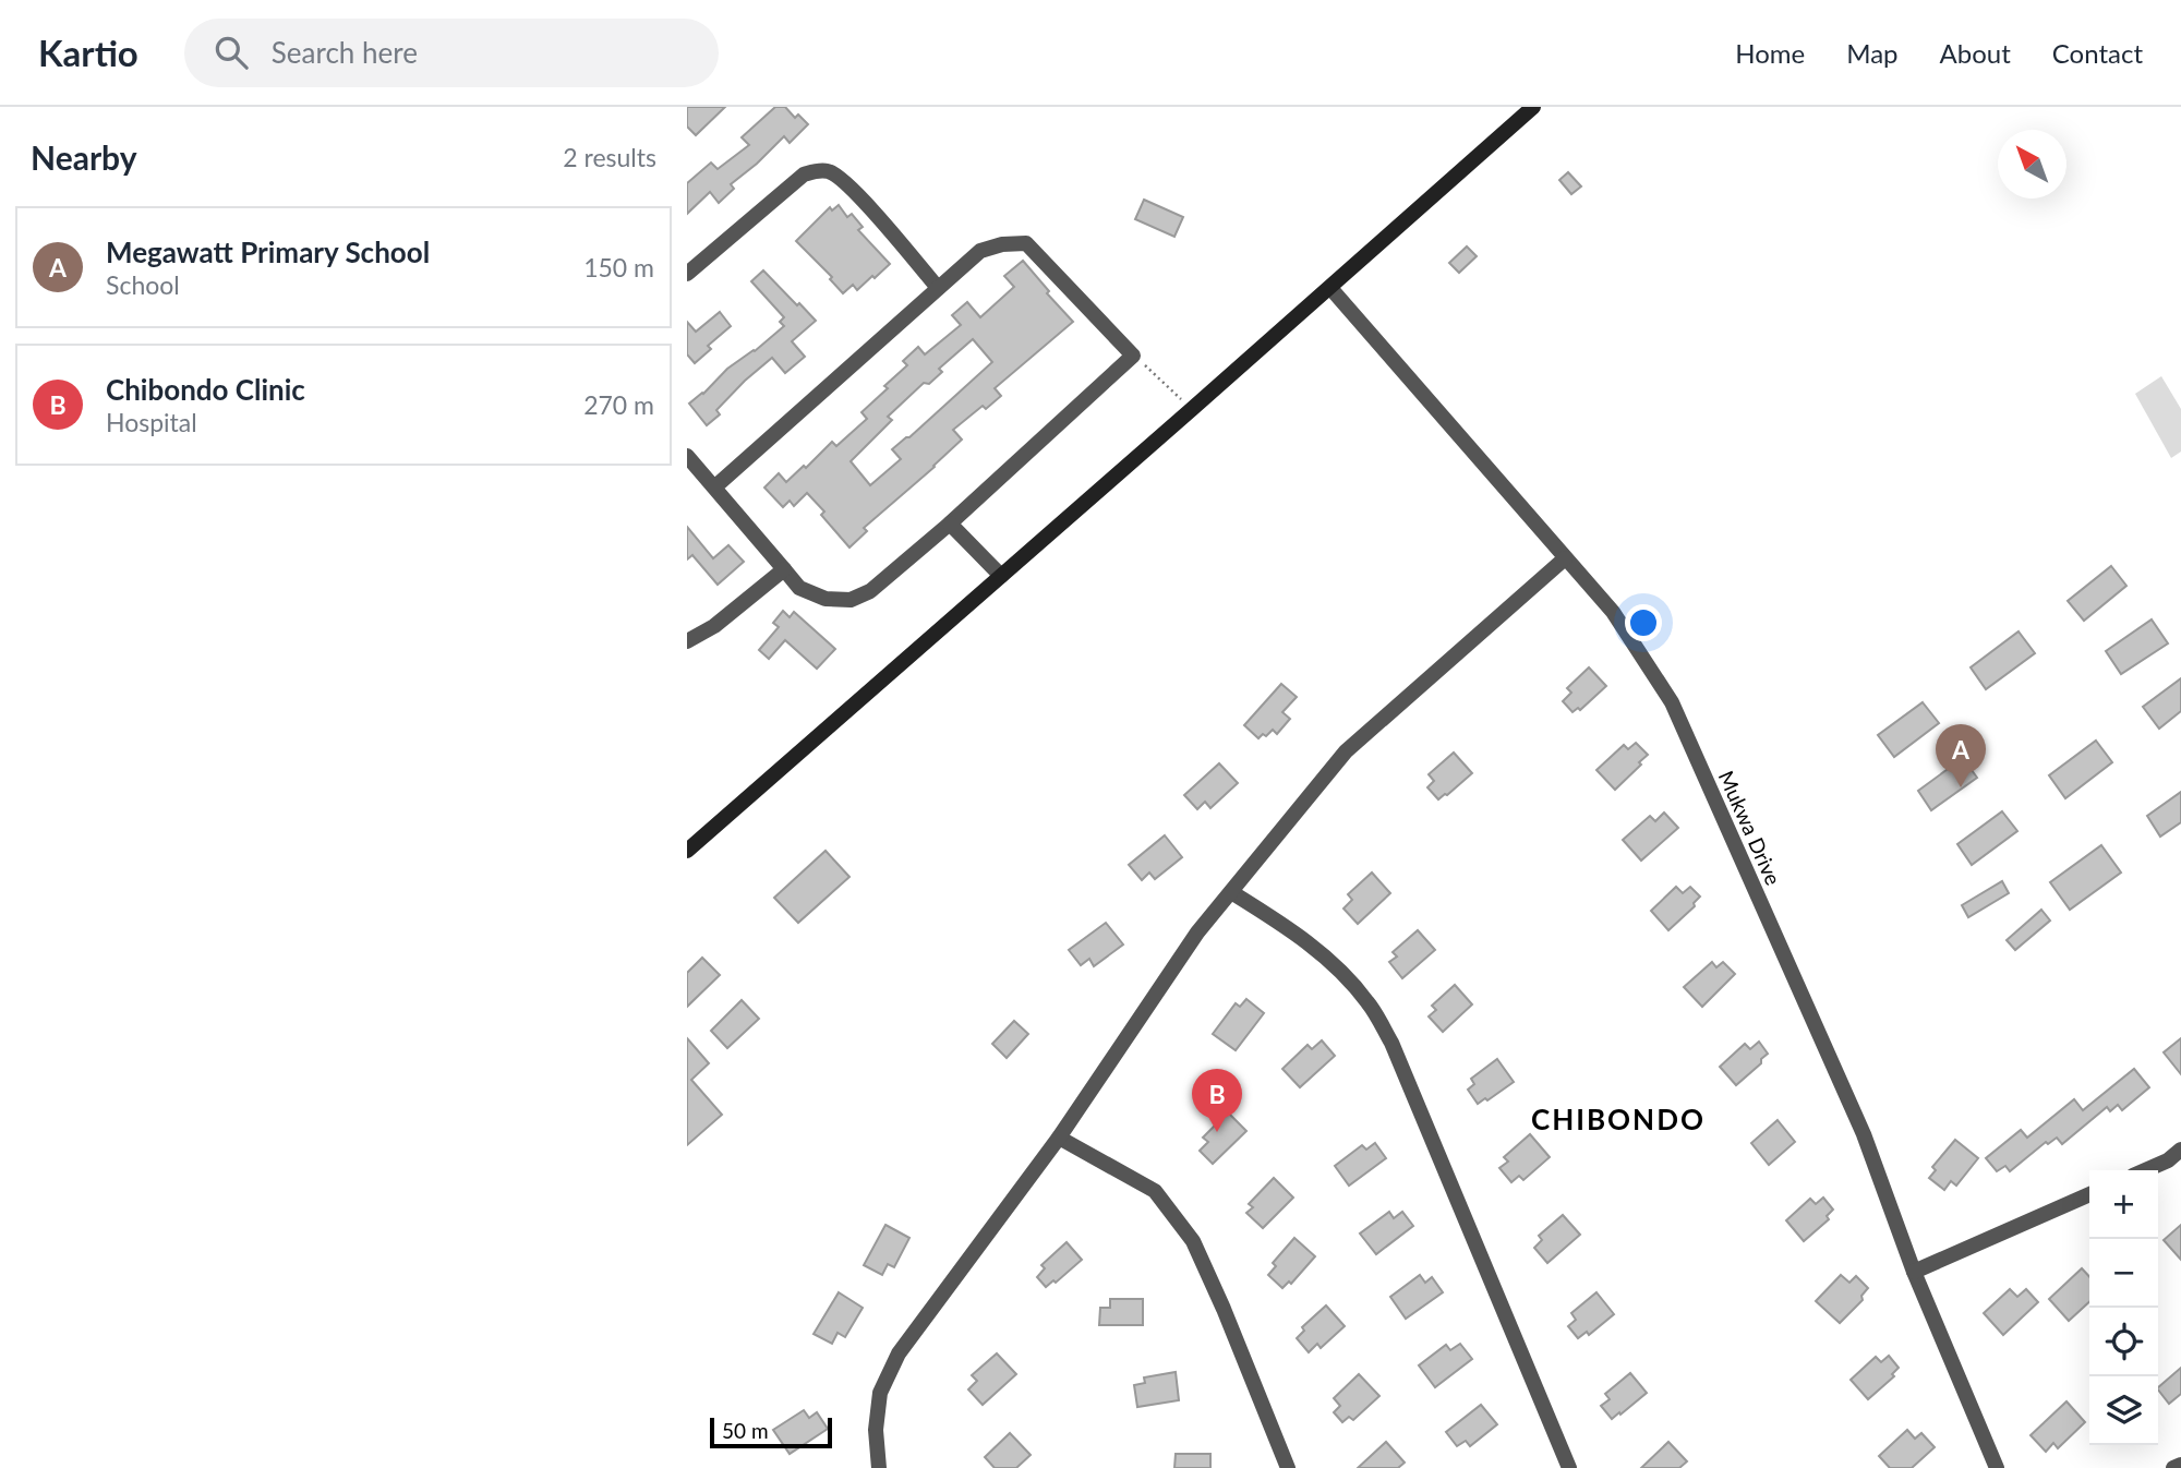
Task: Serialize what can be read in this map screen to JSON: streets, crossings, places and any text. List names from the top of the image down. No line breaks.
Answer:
{"streets":{"street":["Mukwa Drive"]},"districts":["CHIBONDO"],"scale_bar":"50 m","north":"top left","page":{"header":"Kartio","search":"Search here","nav":["Home","Map","About","Contact"],"heading":["Nearby","2 results"],"list":[{"mark":"A","name":"Megawatt Primary School","note":"School","value":"150 m"},{"mark":"B","name":"Chibondo Clinic","note":"Hospital","value":"270 m"}],"pins":["A","B"],"map_buttons":["+","−"],"scale":"50 m"}}
